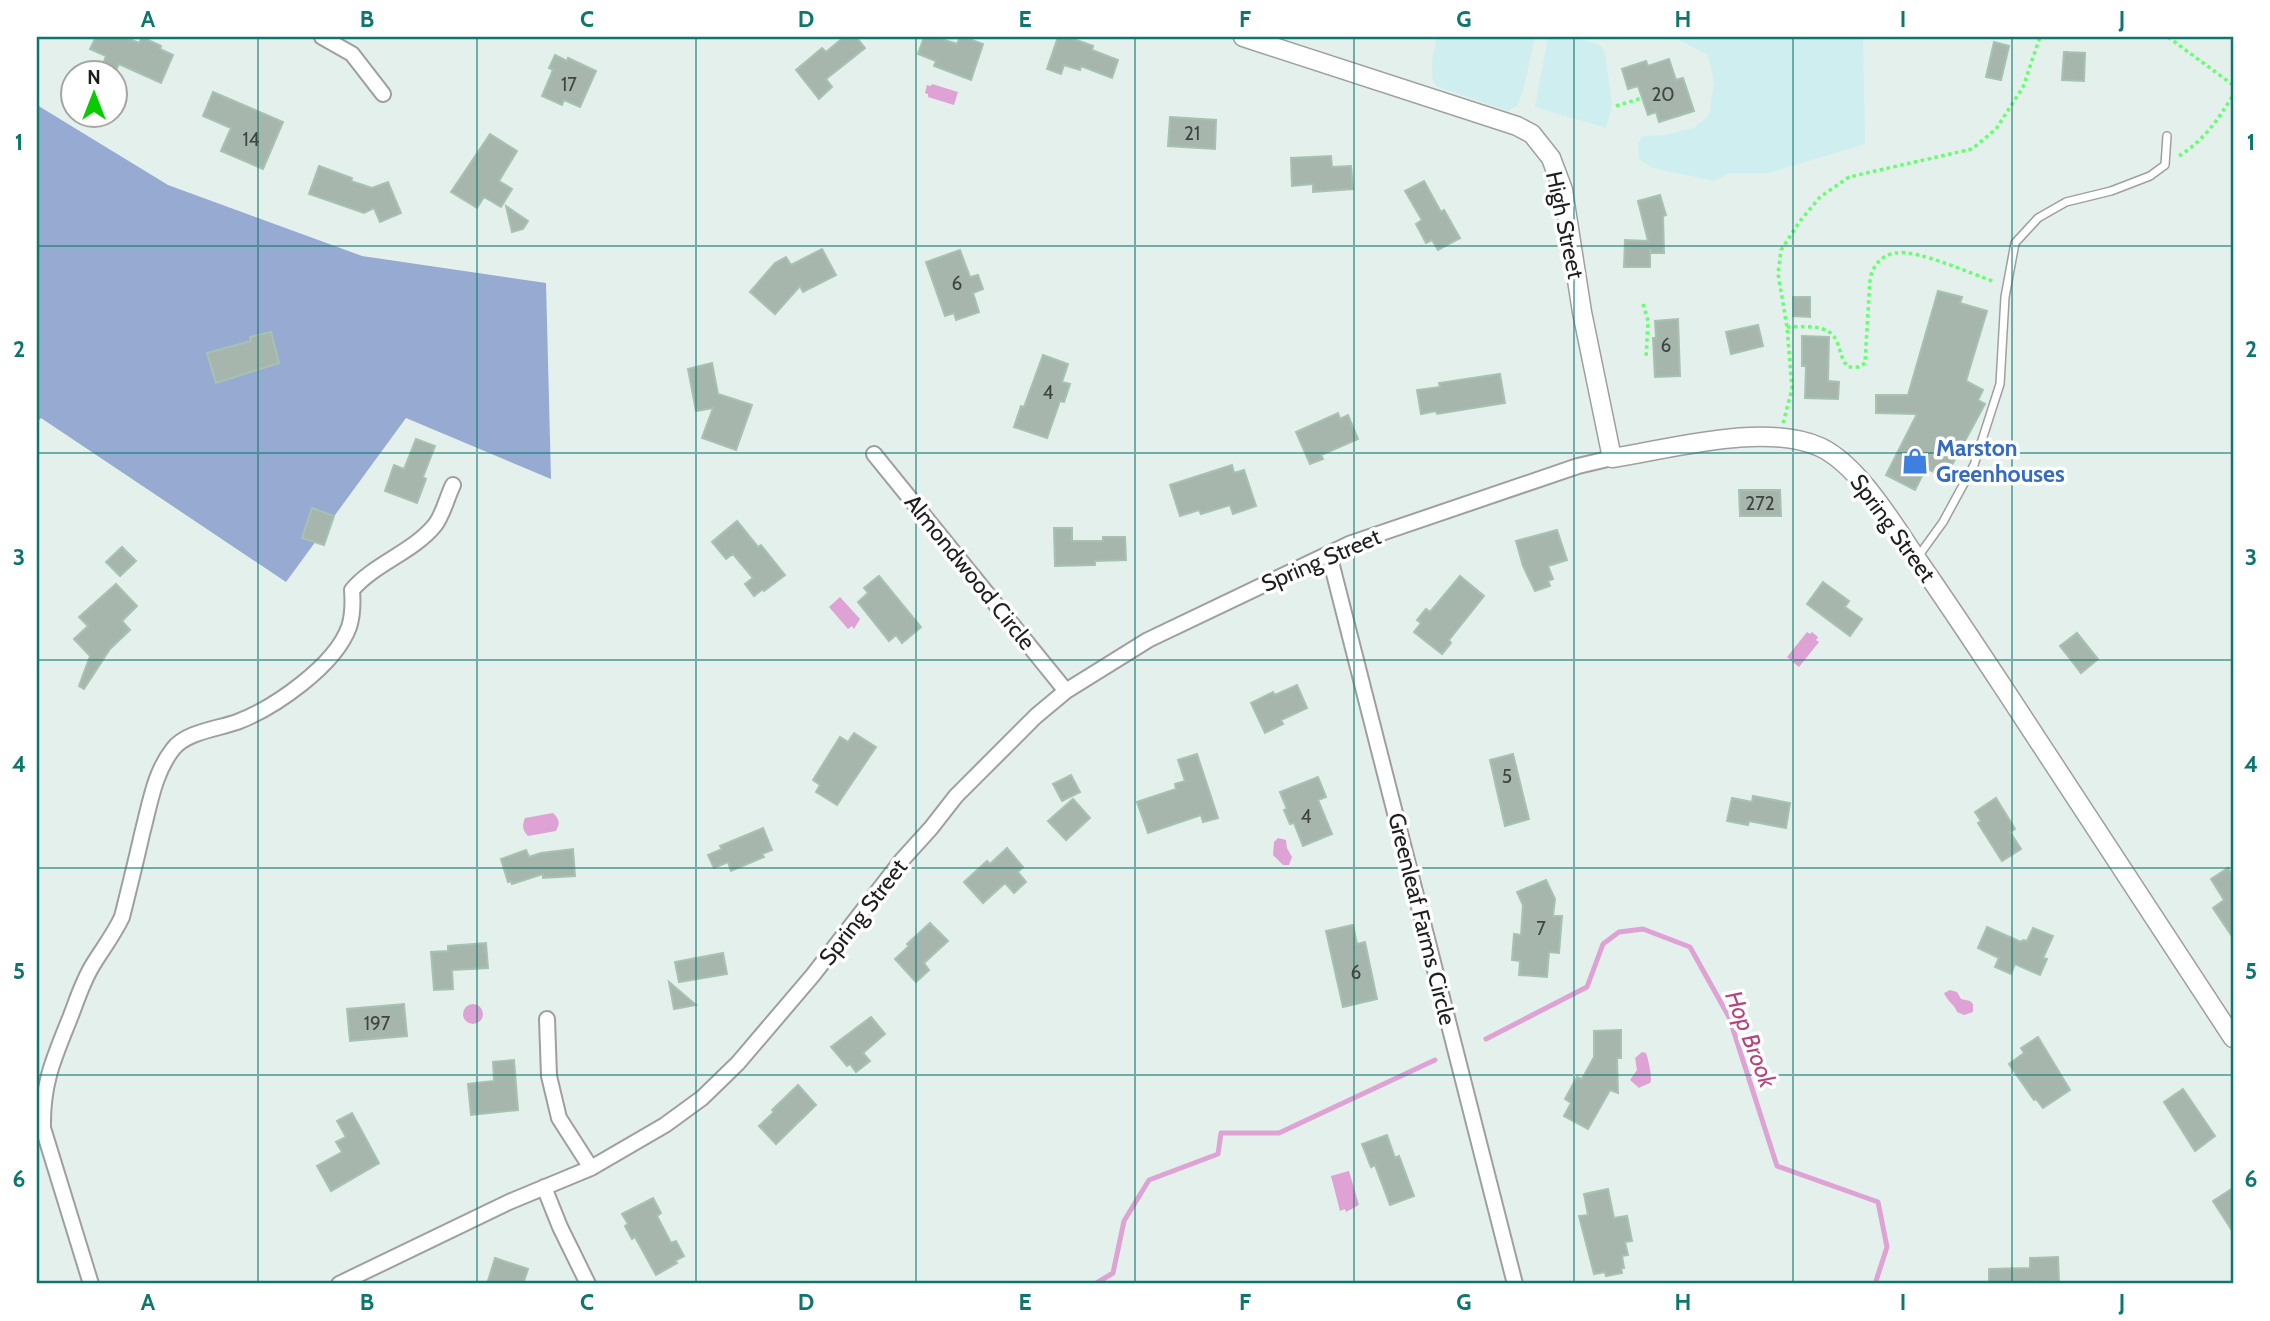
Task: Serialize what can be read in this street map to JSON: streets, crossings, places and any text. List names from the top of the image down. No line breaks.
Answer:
{"streets":{"street":["High Street","Spring Street","Almondwood Circle","Greenleaf Farms Circle"]},"crossings":[["High Street","Spring Street"],["Spring Street","Almondwood Circle"],["Spring Street","Greenleaf Farms Circle"]],"water":["Hop Brook"],"places":{"shop":["Marston Greenhouses"]},"house_numbers":["17","20","21","14","6","6","4","272","5","4","7","6","197"],"north":"top","grid":{"columns":["A","B","C","D","E","F","G","H","I","J"],"rows":["1","2","3","4","5","6"]}}
